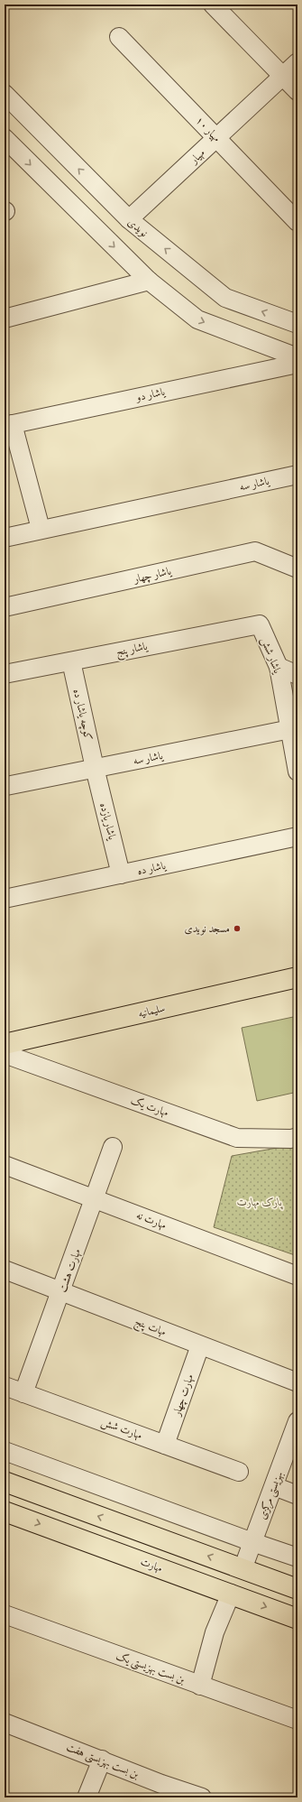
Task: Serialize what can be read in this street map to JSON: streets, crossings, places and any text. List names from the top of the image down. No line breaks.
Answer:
{"streets":{"main road":["سلیمانیه","مهارت"],"street":["مهیار ۱۰","مهیار","نویدی","یاشار دو","یاشار سه","یاشار چهار","یاشار پنج","یاشار شش","کوچه یاشار ده","یاشار یازده","یاشار ده","مهارت یک","مهارت نه","مهارت هشت","مهات پنج","مهارت چهار","مهارت شش","بهزیستی مرکزی","بن بست بهزیستی یک","بن بست بهزیستی هفت"]},"crossings":[["مهیار ۱۰","مهیار"],["مهیار","نویدی"],["یاشار سه","یاشار شش"],["یاشار سه","کوچه یاشار ده"],["یاشار سه","یاشار یازده"],["یاشار پنج","یاشار شش"],["یاشار پنج","کوچه یاشار ده"],["کوچه یاشار ده","یاشار یازده"],["یاشار یازده","یاشار ده"],["مهارت نه","مهارت هشت"],["مهارت هشت","مهات پنج"],["مهارت هشت","مهارت شش"],["مهات پنج","مهارت چهار"],["مهارت چهار","مهارت شش"]],"parks":["پارک مهارت"],"places":["مسجد نویدی"]}
